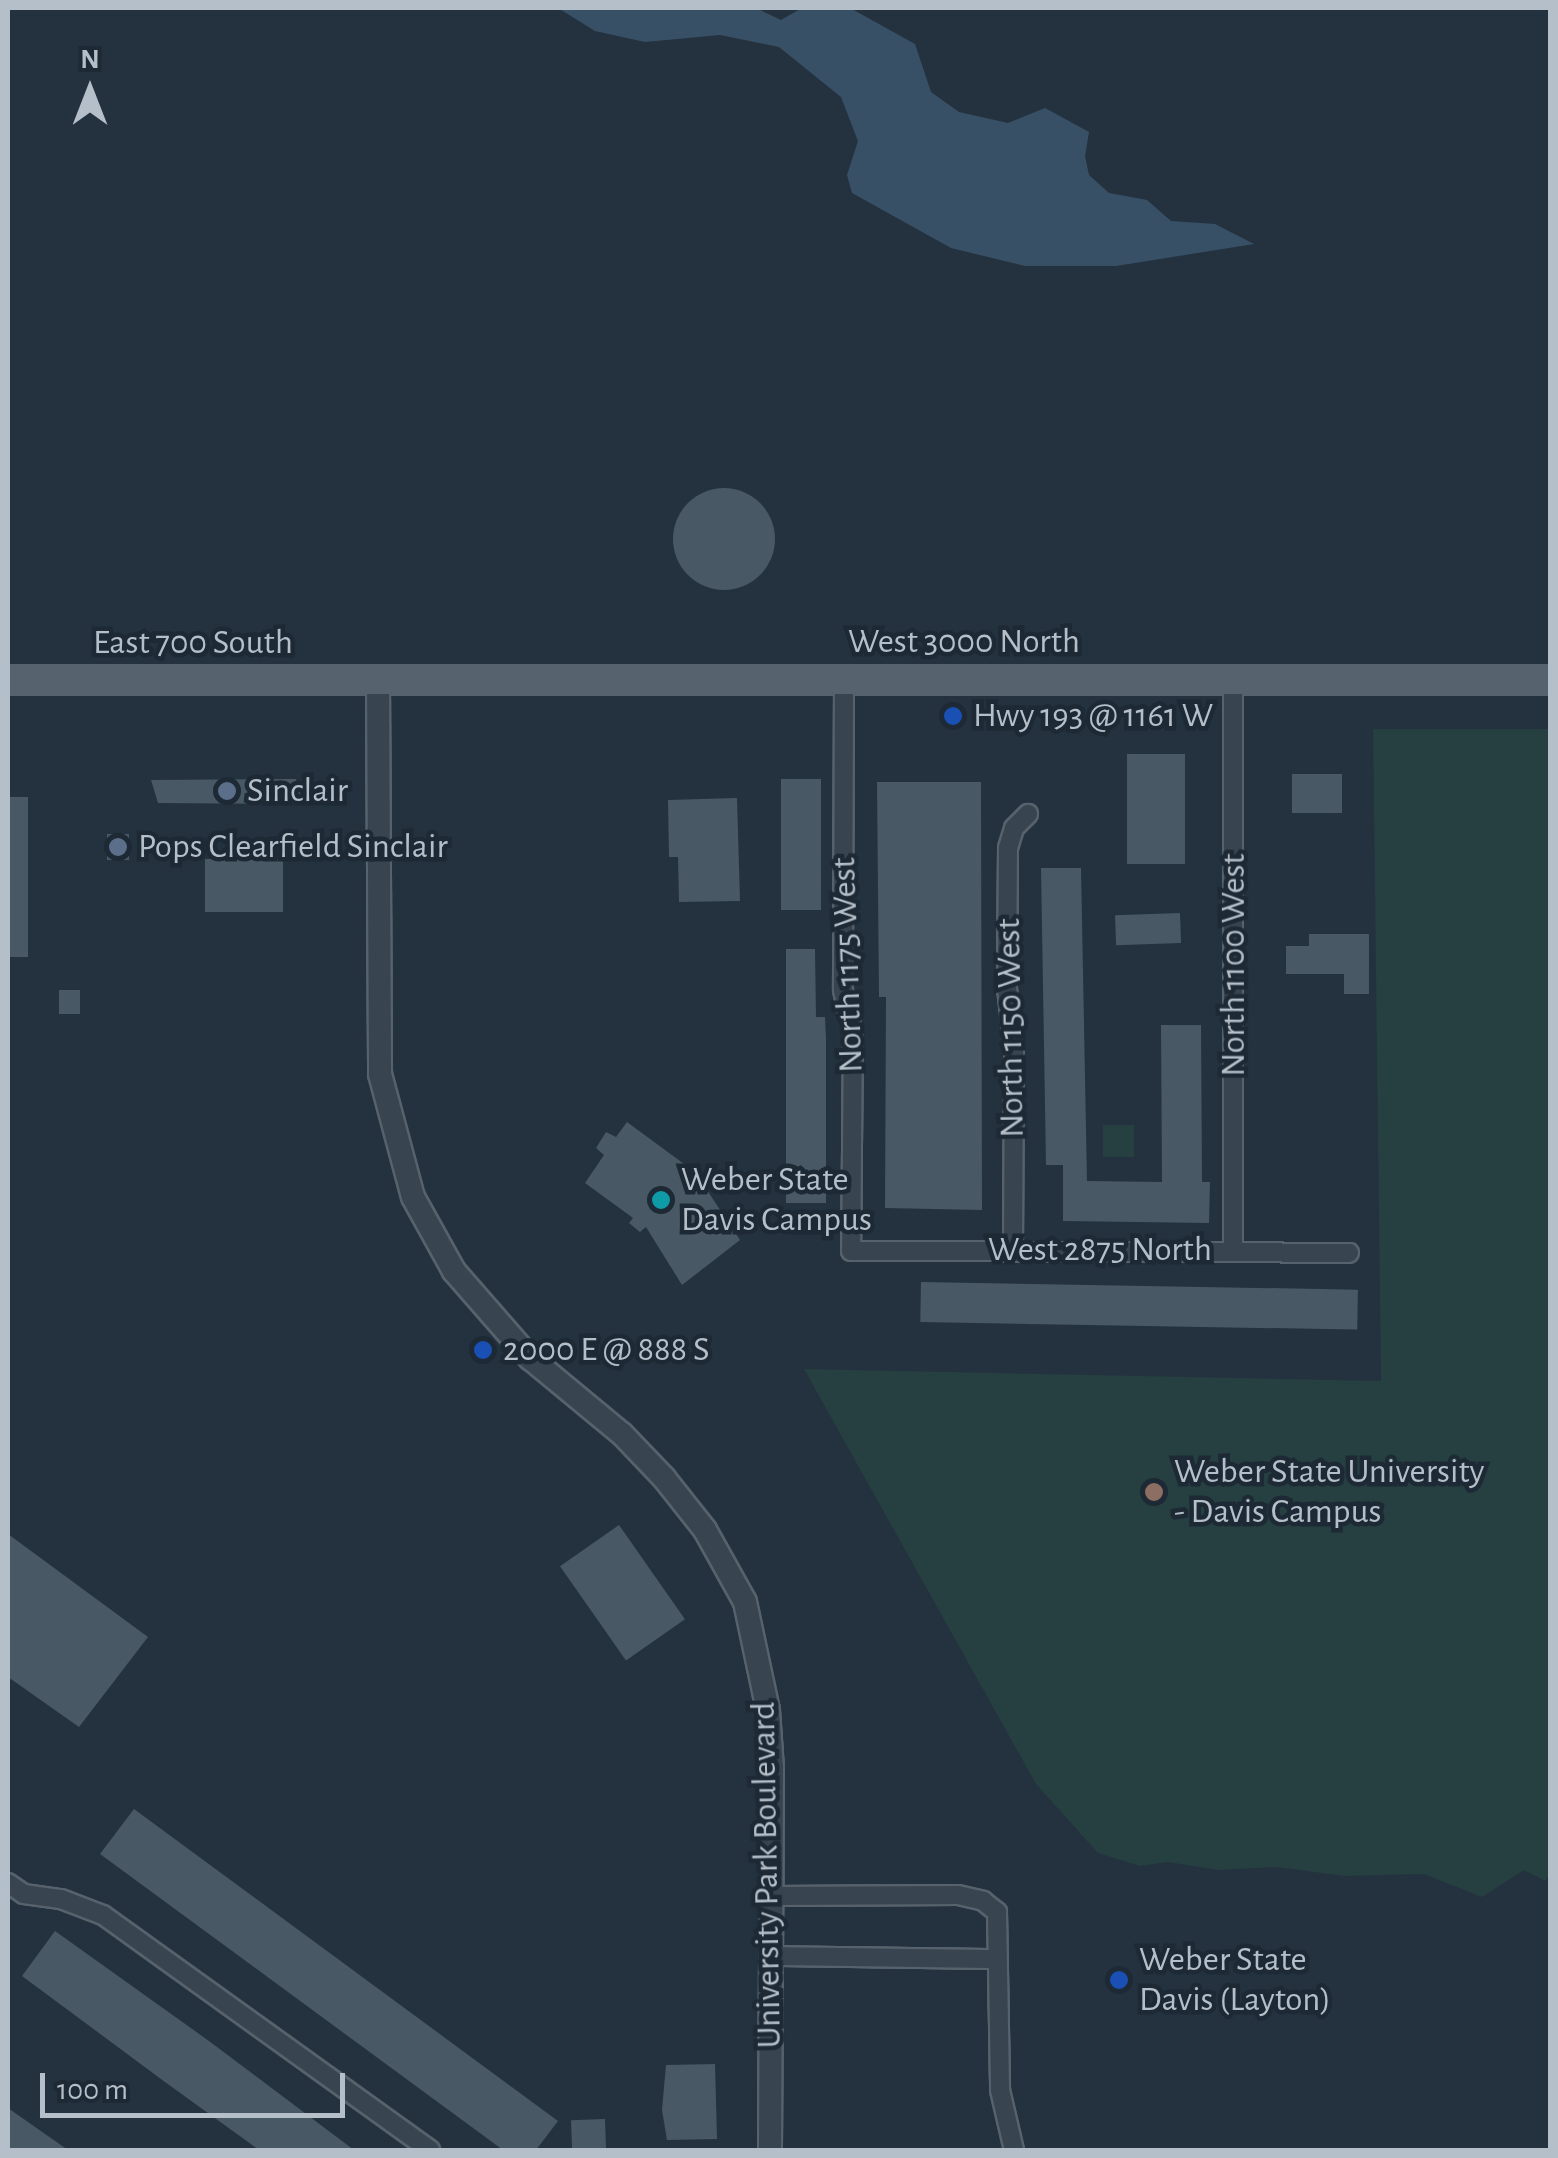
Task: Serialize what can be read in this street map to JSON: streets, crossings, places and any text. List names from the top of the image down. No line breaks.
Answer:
{"streets":{"main road":["West 3000 North","East 700 South"],"street":["North 1175 West","North 1100 West","North 1150 West","West 2875 North","University Park Boulevard"]},"crossings":[["West 3000 North","East 700 South"],["West 3000 North","North 1175 West"],["West 3000 North","North 1100 West"],["West 3000 North","University Park Boulevard"],["East 700 South","University Park Boulevard"],["North 1175 West","West 2875 North"],["North 1100 West","West 2875 North"],["North 1150 West","West 2875 North"]],"places":["Hwy 193 @ 1161 W","Sinclair","Pops Clearfield Sinclair","Weber State Davis Campus","2000 E @ 888 S","Weber State University - Davis Campus","Weber State Davis (Layton)"],"scale_bar":"100 m","north":"top"}
